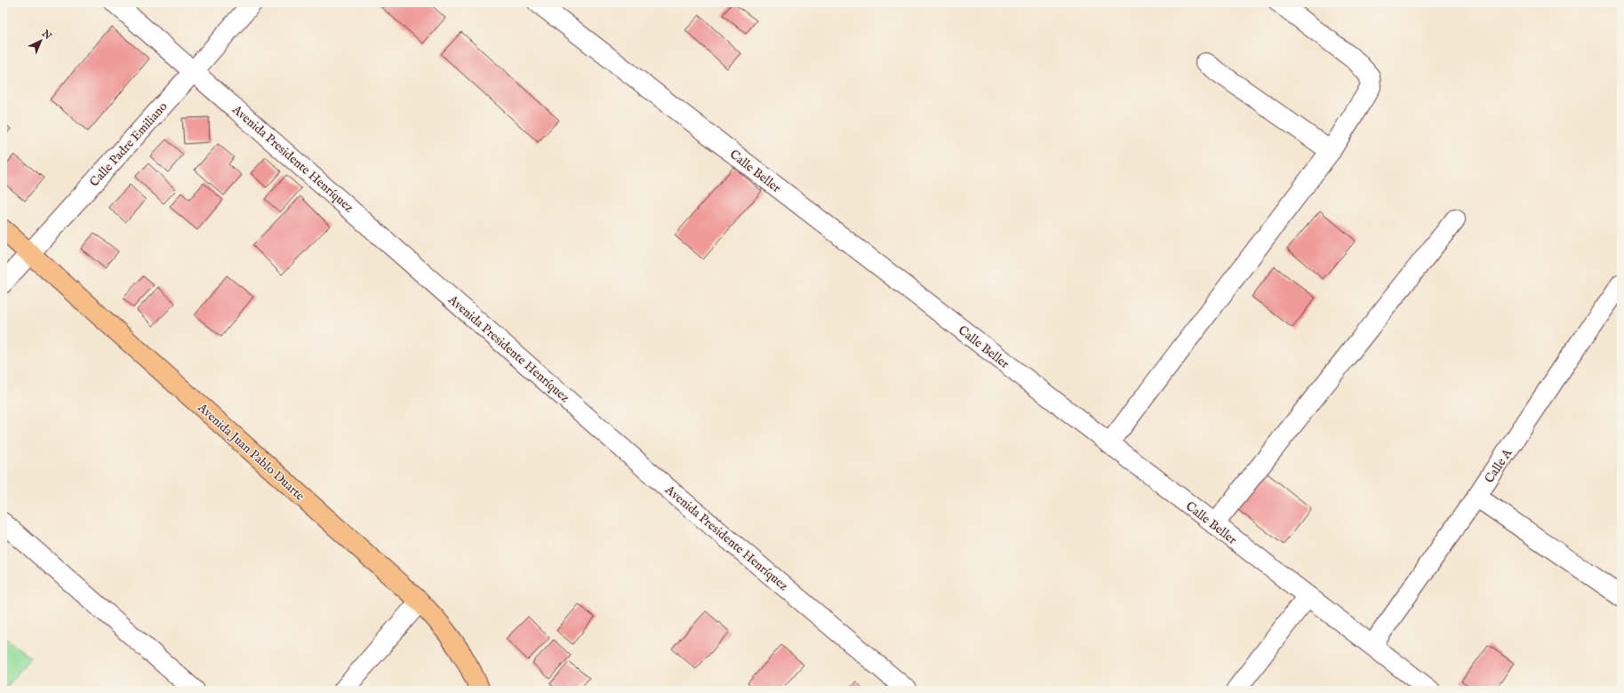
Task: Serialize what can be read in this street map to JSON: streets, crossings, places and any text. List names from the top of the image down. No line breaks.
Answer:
{"streets":{"main road":["Avenida Juan Pablo Duarte"],"street":["Calle Padre Emiliano","Avenida Presidente Henríquez","Calle Beller","Calle A"]},"crossings":[["Calle Padre Emiliano","Avenida Presidente Henríquez"],["Calle Padre Emiliano","Avenida Juan Pablo Duarte"],["Calle Beller","Calle A"]],"north":"top right"}
